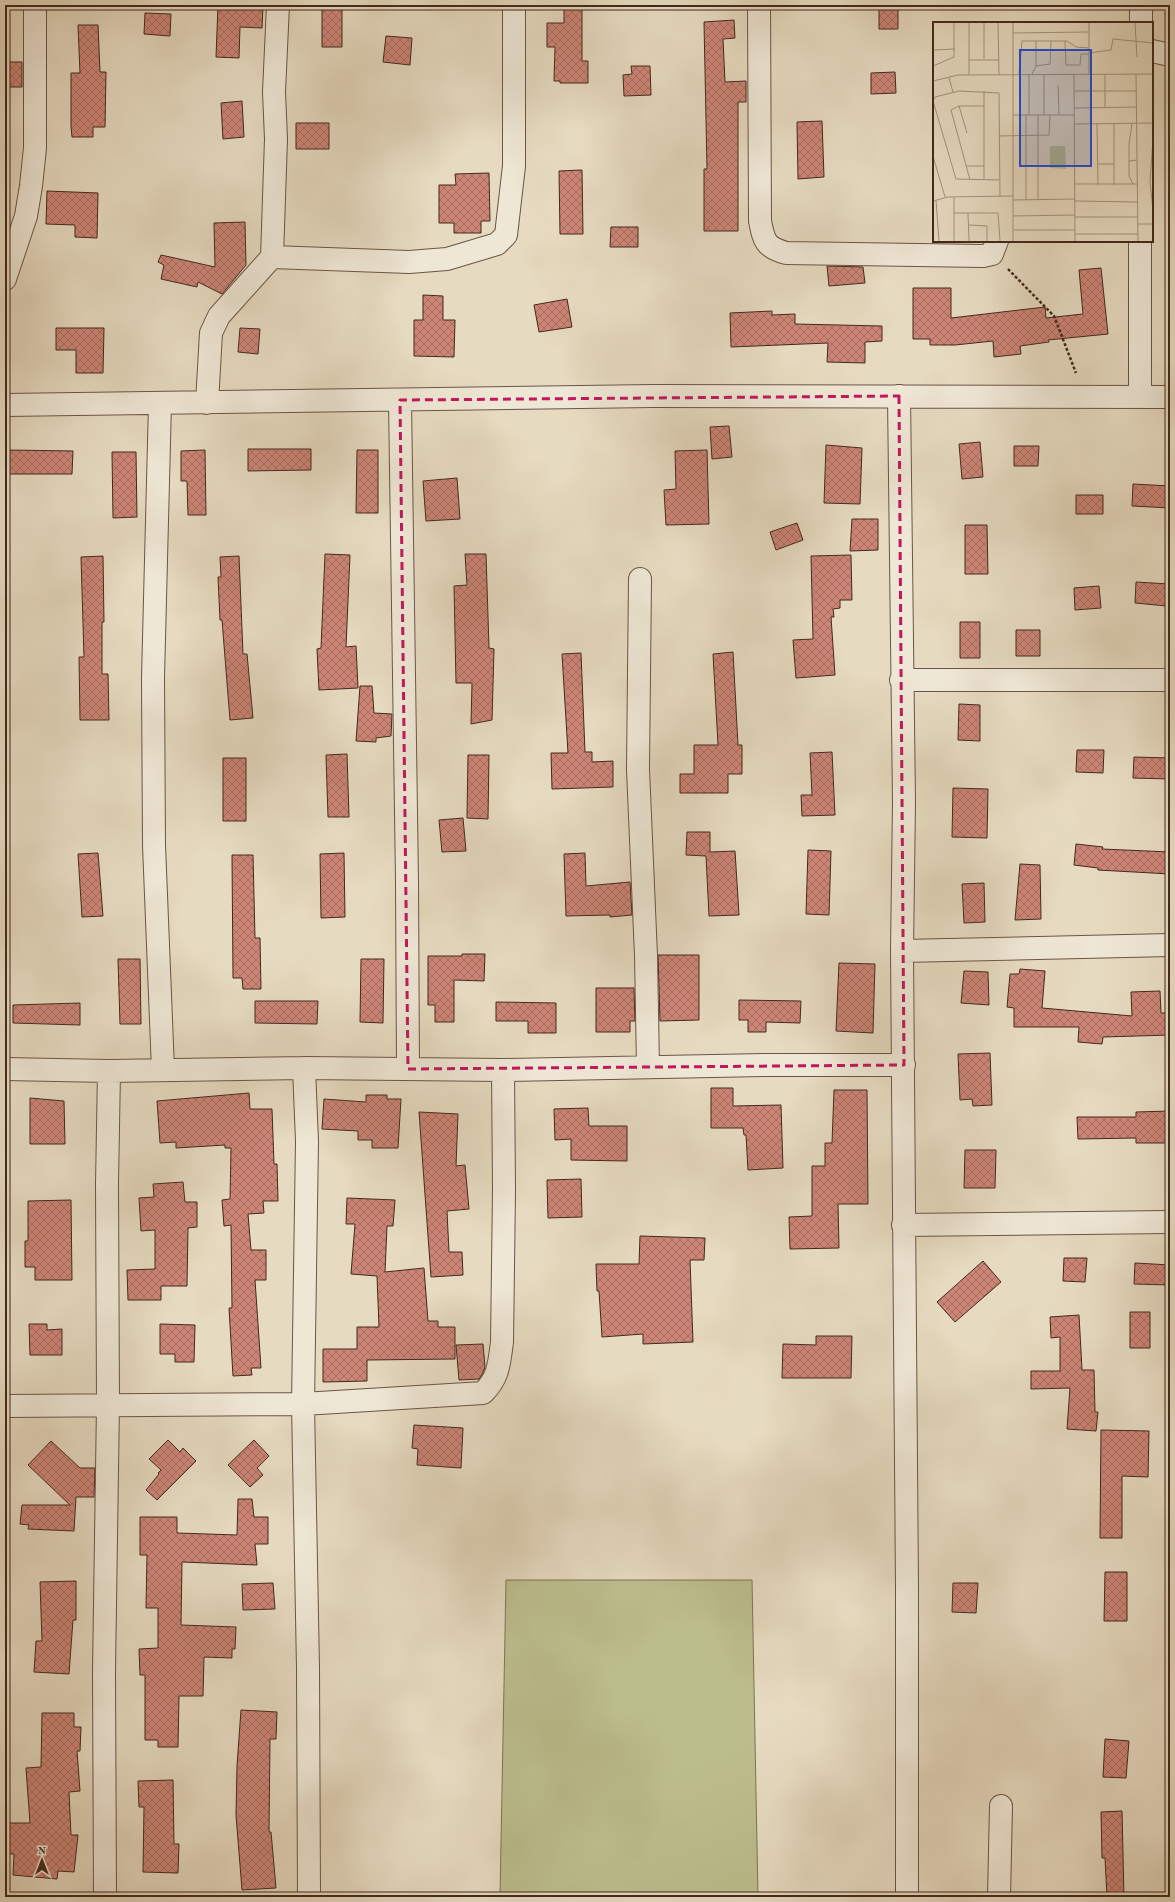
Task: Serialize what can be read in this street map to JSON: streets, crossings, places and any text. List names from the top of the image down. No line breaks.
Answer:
{"north":"top"}
